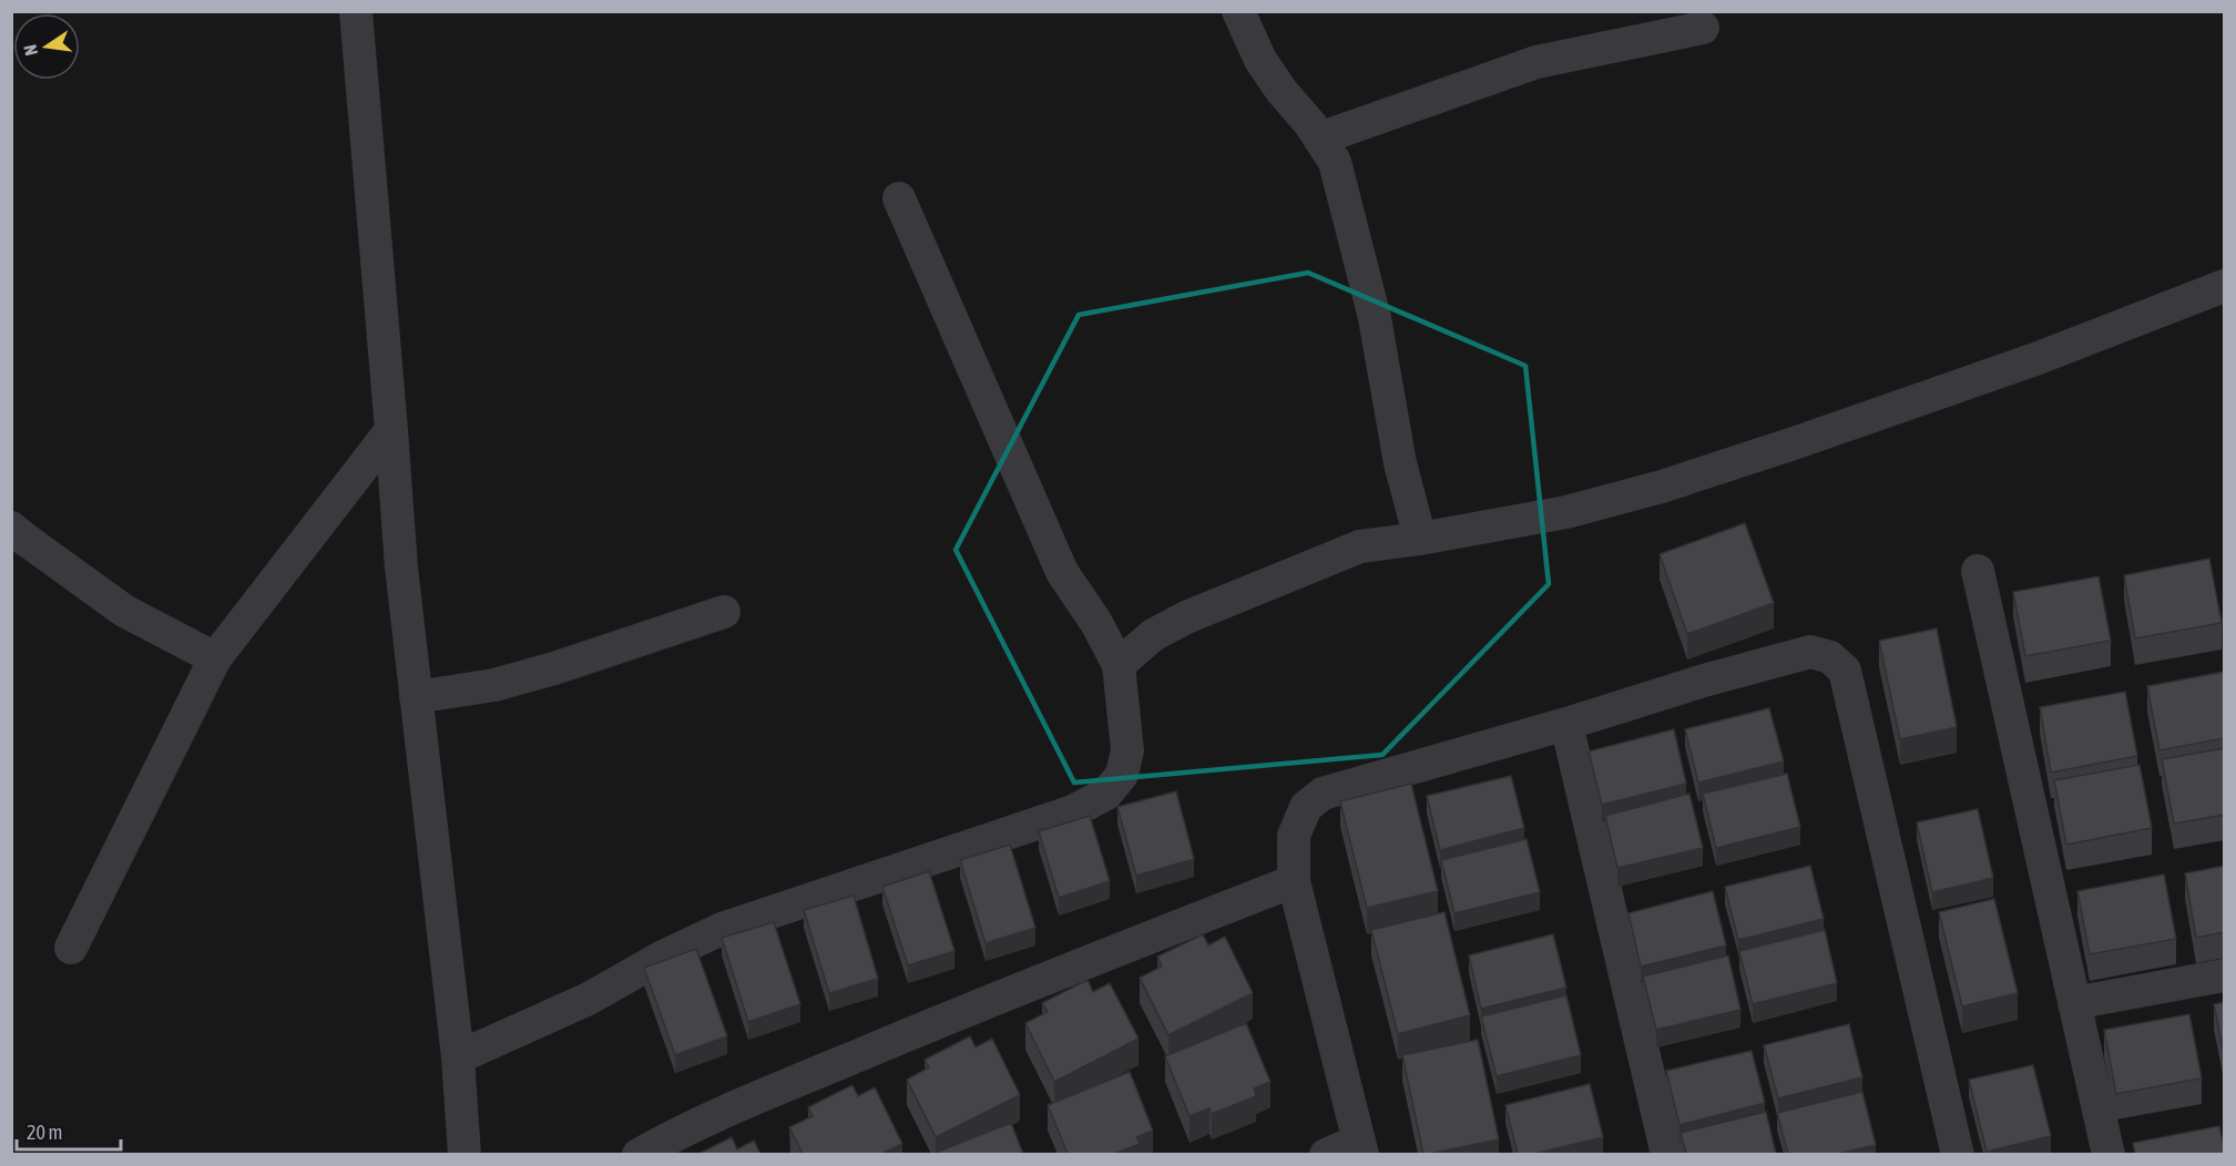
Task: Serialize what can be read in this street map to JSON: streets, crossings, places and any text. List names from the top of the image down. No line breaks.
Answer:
{"scale_bar":"20 m","north":"left"}
